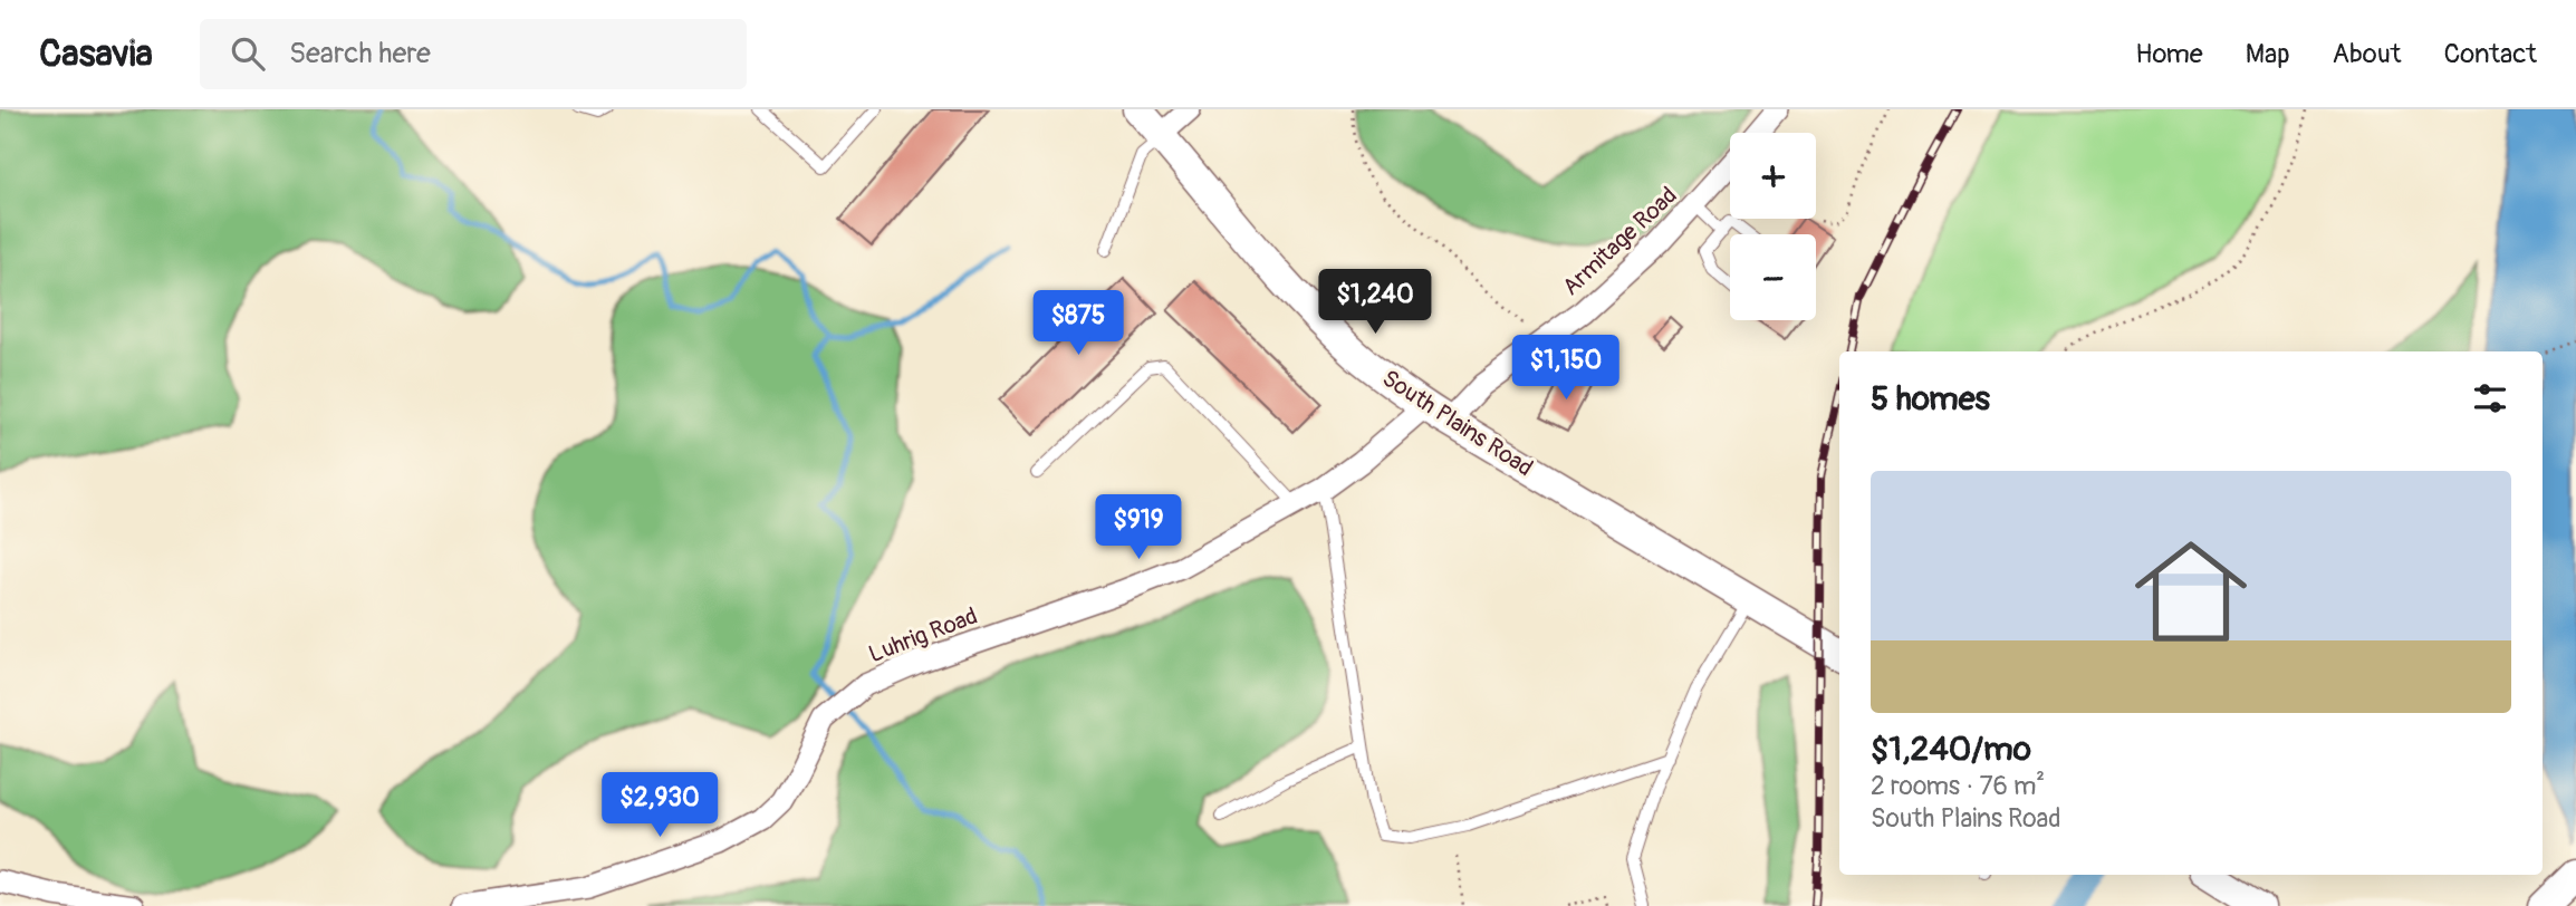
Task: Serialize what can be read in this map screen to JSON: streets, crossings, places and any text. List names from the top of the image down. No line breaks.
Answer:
{"streets":{"main road":["South Plains Road"],"street":["Armitage Road","Luhrig Road"]},"crossings":[["Armitage Road","South Plains Road"],["Armitage Road","Luhrig Road"],["South Plains Road","Luhrig Road"]],"page":{"header":"Casavia","search":"Search here","nav":["Home","Map","About","Contact"],"map_buttons":["+","−"],"price":["$1,240","$875","$1,150","$919","$2,930"],"heading":"5 homes","list":[{"name":"$1,240/mo","note":"2 rooms · 76 m² · South Plains Road"}]}}
